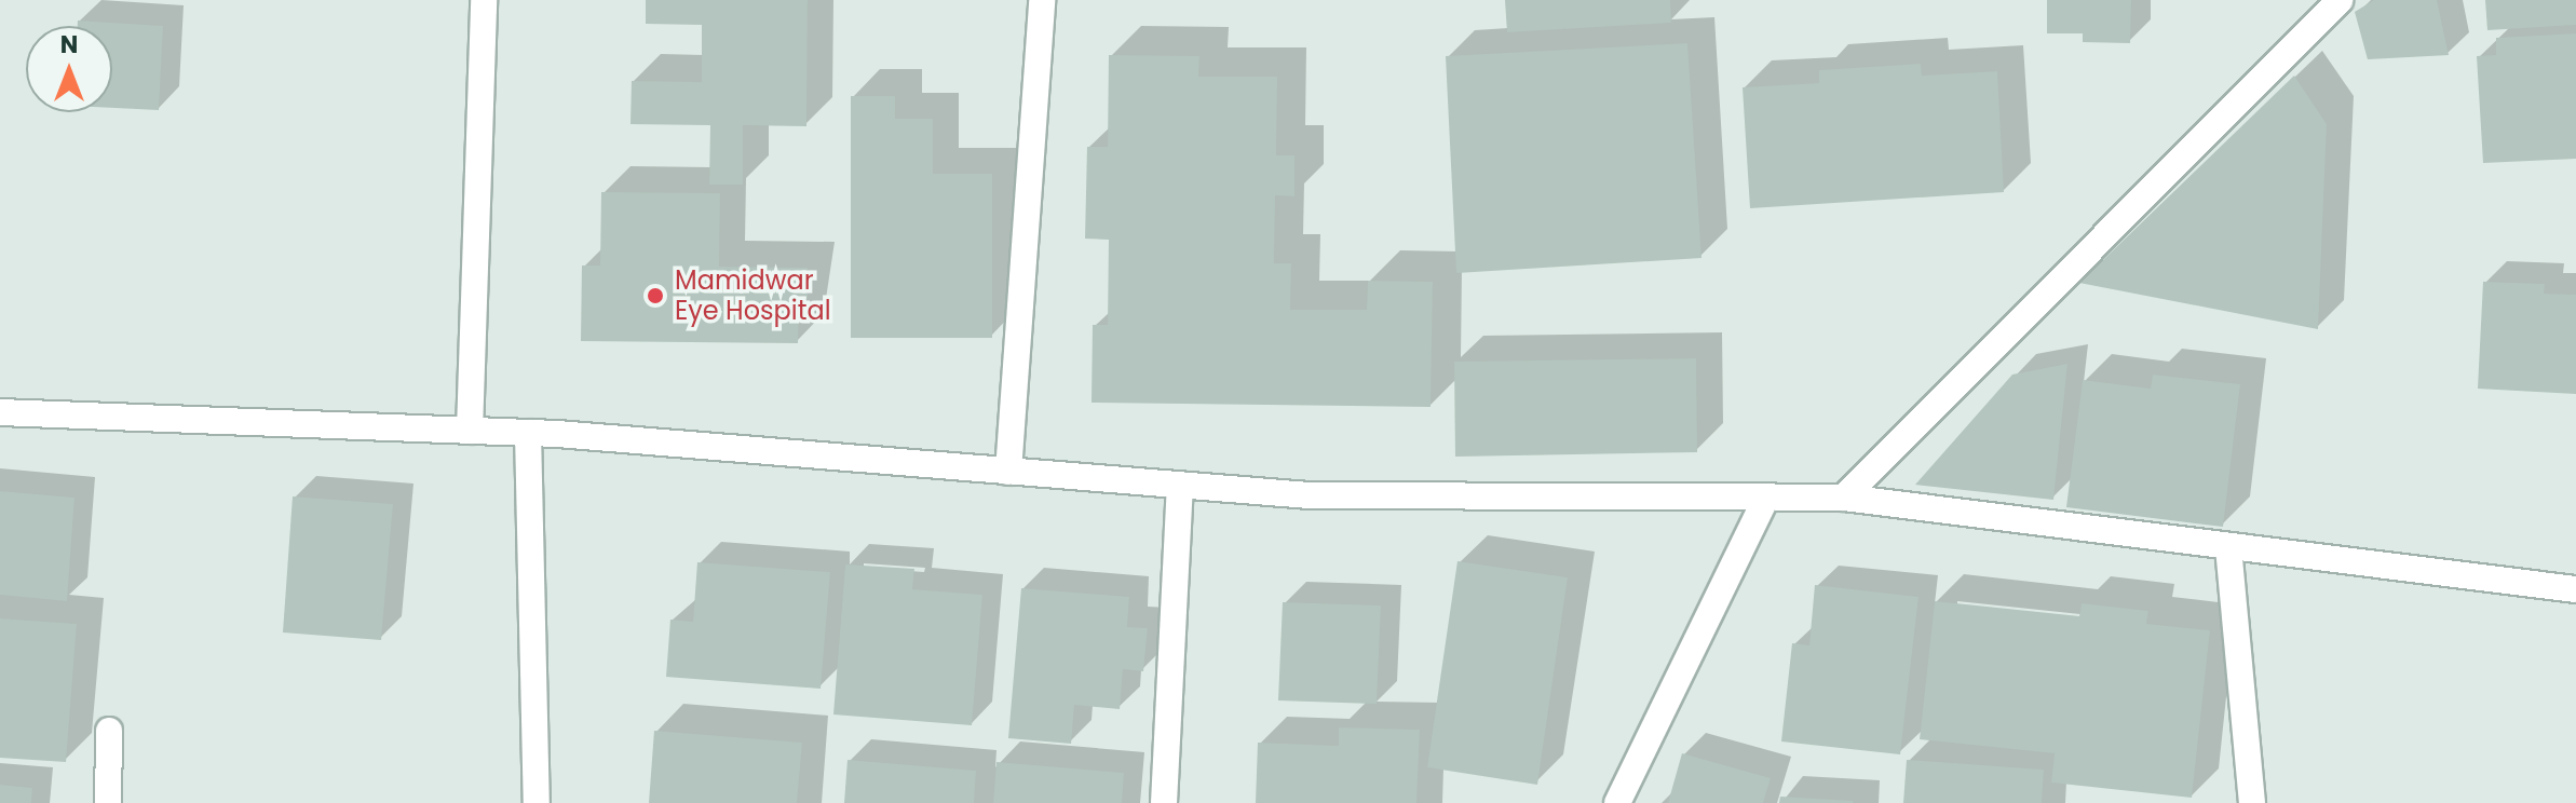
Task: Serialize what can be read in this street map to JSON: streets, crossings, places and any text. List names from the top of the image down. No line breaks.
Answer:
{"places":["Mamidwar Eye Hospital"],"north":"top"}
